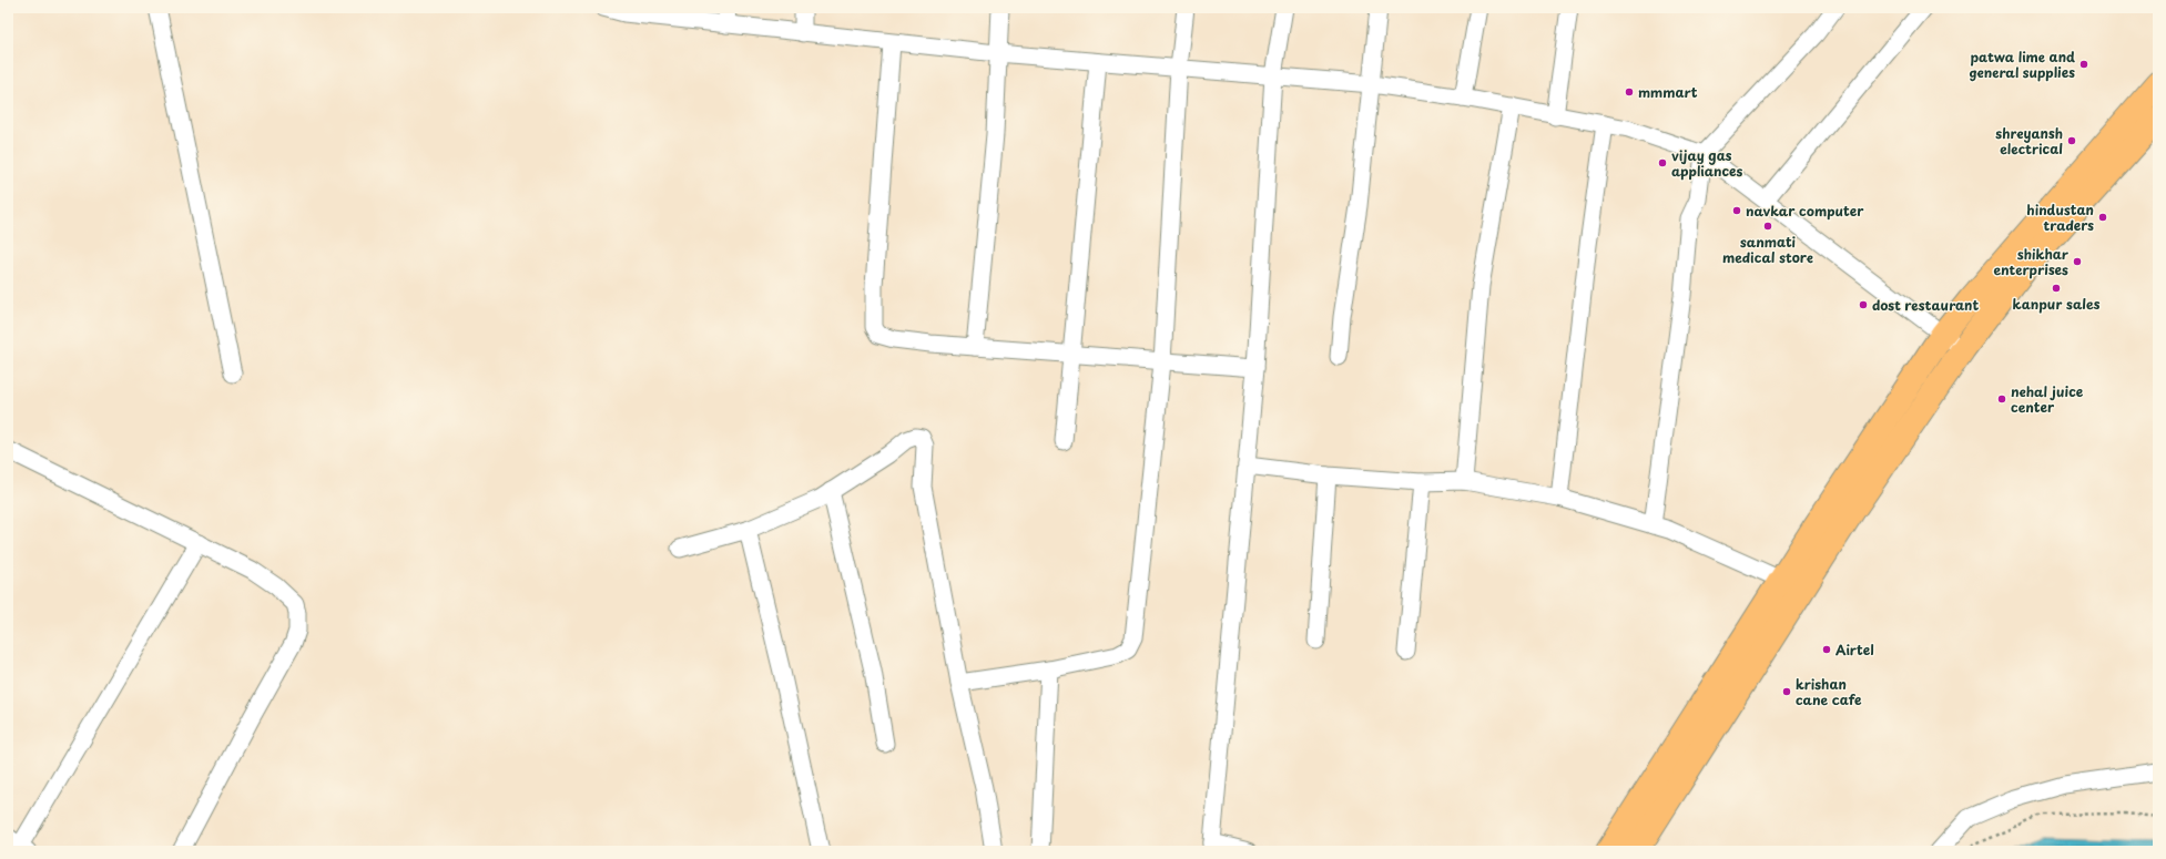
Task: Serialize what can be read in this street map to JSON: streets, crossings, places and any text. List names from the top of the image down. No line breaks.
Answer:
{"places":["patwa lime and general supplies","mmmart","shreyansh electrical","vijay gas appliances","navkar computer","hindustan traders","sanmati medical store","shikhar enterprises","kanpur sales","dost restaurant","nehal juice center","Airtel","krishan cane cafe"]}
